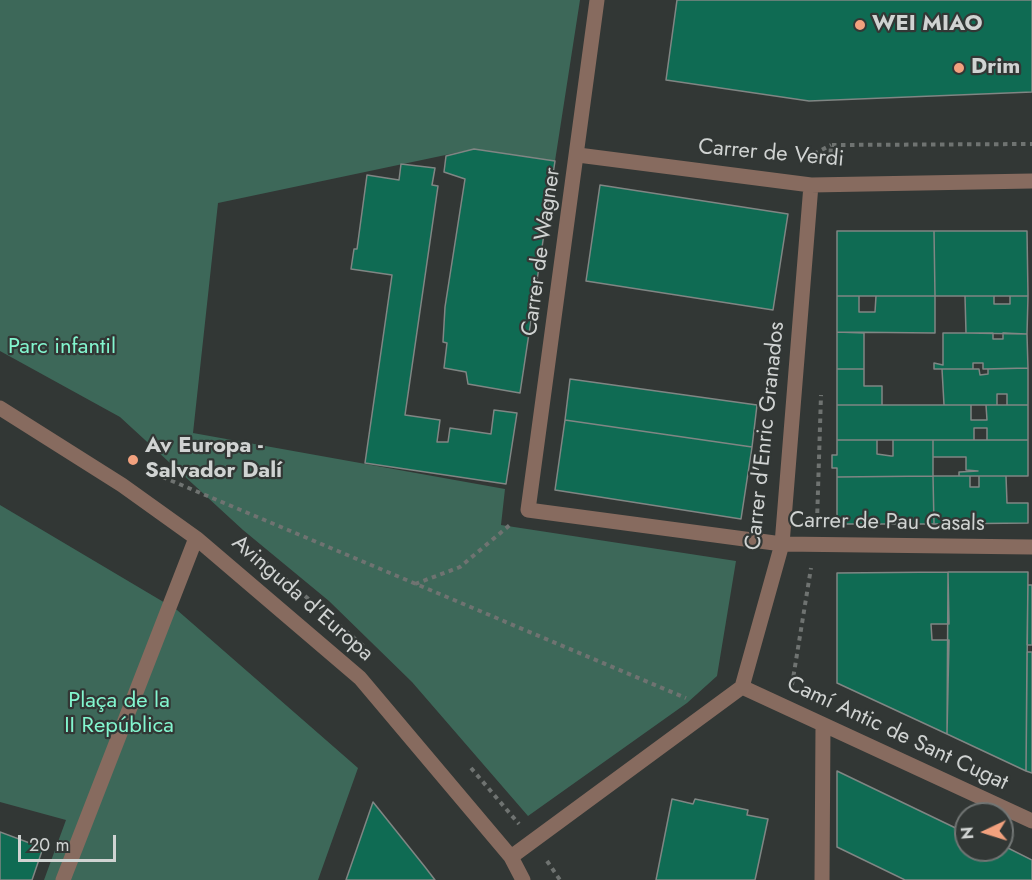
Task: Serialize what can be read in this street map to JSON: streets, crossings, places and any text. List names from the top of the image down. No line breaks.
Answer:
{"streets":{"street":["Carrer de Verdi","Carrer de Wagner","Carrer d'Enric Granados","Carrer de Pau Casals","Avinguda d'Europa","Camí Antic de Sant Cugat"]},"crossings":[["Carrer de Verdi","Carrer de Wagner"],["Carrer de Verdi","Carrer d'Enric Granados"],["Carrer de Wagner","Carrer de Pau Casals"],["Carrer d'Enric Granados","Carrer de Pau Casals"],["Carrer d'Enric Granados","Camí Antic de Sant Cugat"]],"parks":["Parc infantil","Plaça de la II República"],"places":["WEI MIAO","Drim","Av Europa - Salvador Dalí"],"scale_bar":"20 m","north":"left"}
